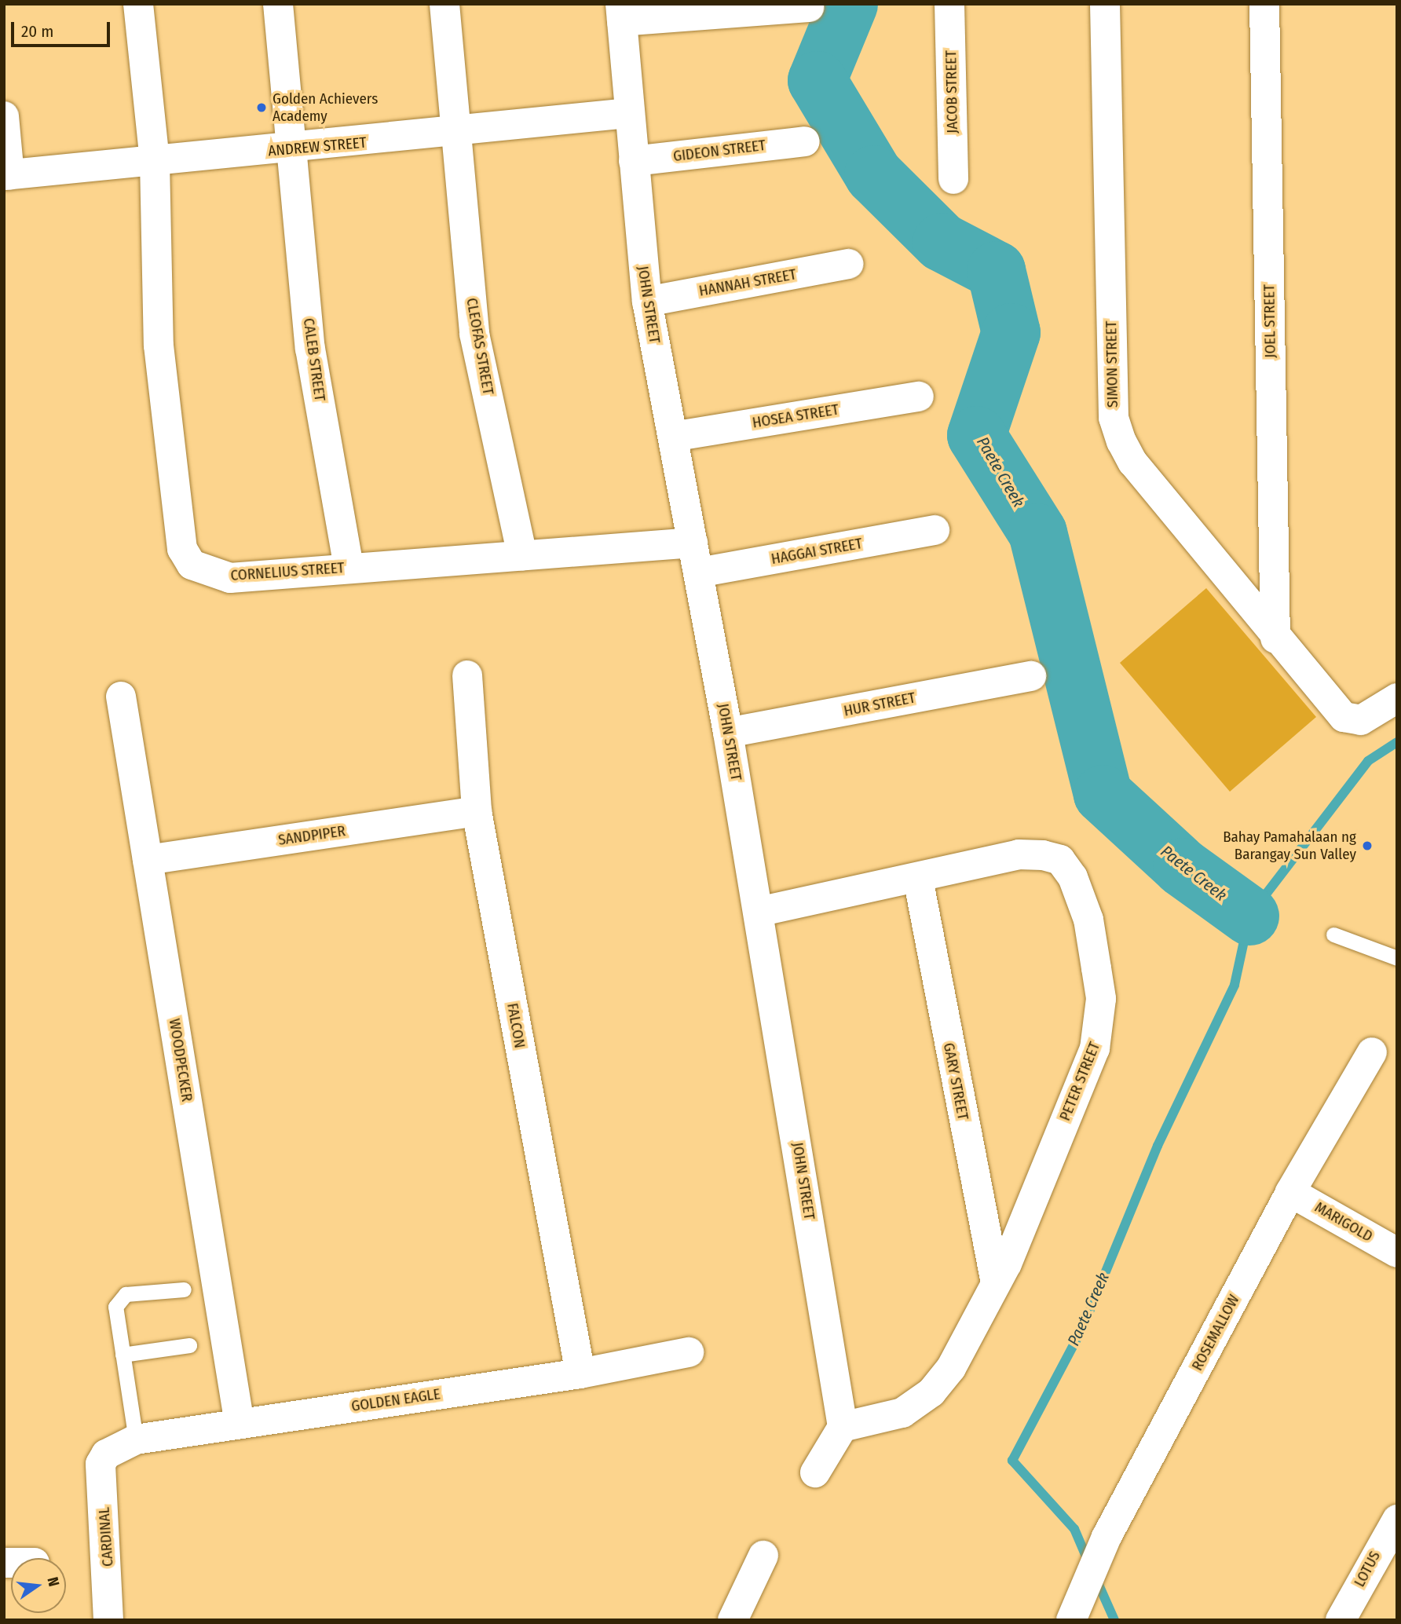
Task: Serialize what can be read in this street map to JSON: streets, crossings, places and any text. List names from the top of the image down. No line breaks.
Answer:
{"streets":{"street":["JACOB STREET","ANDREW STREET","GIDEON STREET","HANNAH STREET","JOHN STREET","JOEL STREET","CLEOFAS STREET","CALEB STREET","SIMON STREET","HOSEA STREET","HAGGAI STREET","CORNELIUS STREET","HUR STREET","SANDPIPER","FALCON","WOODPECKER","GARY STREET","PETER STREET","MARIGOLD","ROSEMALLOW","GOLDEN EAGLE","CARDINAL","LOTUS"]},"crossings":[["ANDREW STREET","JOHN STREET"],["ANDREW STREET","CLEOFAS STREET"],["ANDREW STREET","CALEB STREET"],["ANDREW STREET","CORNELIUS STREET"],["GIDEON STREET","JOHN STREET"],["HANNAH STREET","JOHN STREET"],["JOHN STREET","HOSEA STREET"],["JOHN STREET","HAGGAI STREET"],["JOHN STREET","CORNELIUS STREET"],["JOHN STREET","HUR STREET"],["JOHN STREET","PETER STREET"],["JOEL STREET","SIMON STREET"],["CLEOFAS STREET","CORNELIUS STREET"],["CALEB STREET","CORNELIUS STREET"],["SANDPIPER","FALCON"],["SANDPIPER","WOODPECKER"],["FALCON","GOLDEN EAGLE"],["WOODPECKER","GOLDEN EAGLE"],["GARY STREET","PETER STREET"],["MARIGOLD","ROSEMALLOW"],["GOLDEN EAGLE","CARDINAL"]],"water":["Paete Creek"],"places":["Golden Achievers Academy","Bahay Pamahalaan ng Barangay Sun Valley"],"scale_bar":"20 m","north":"right"}
